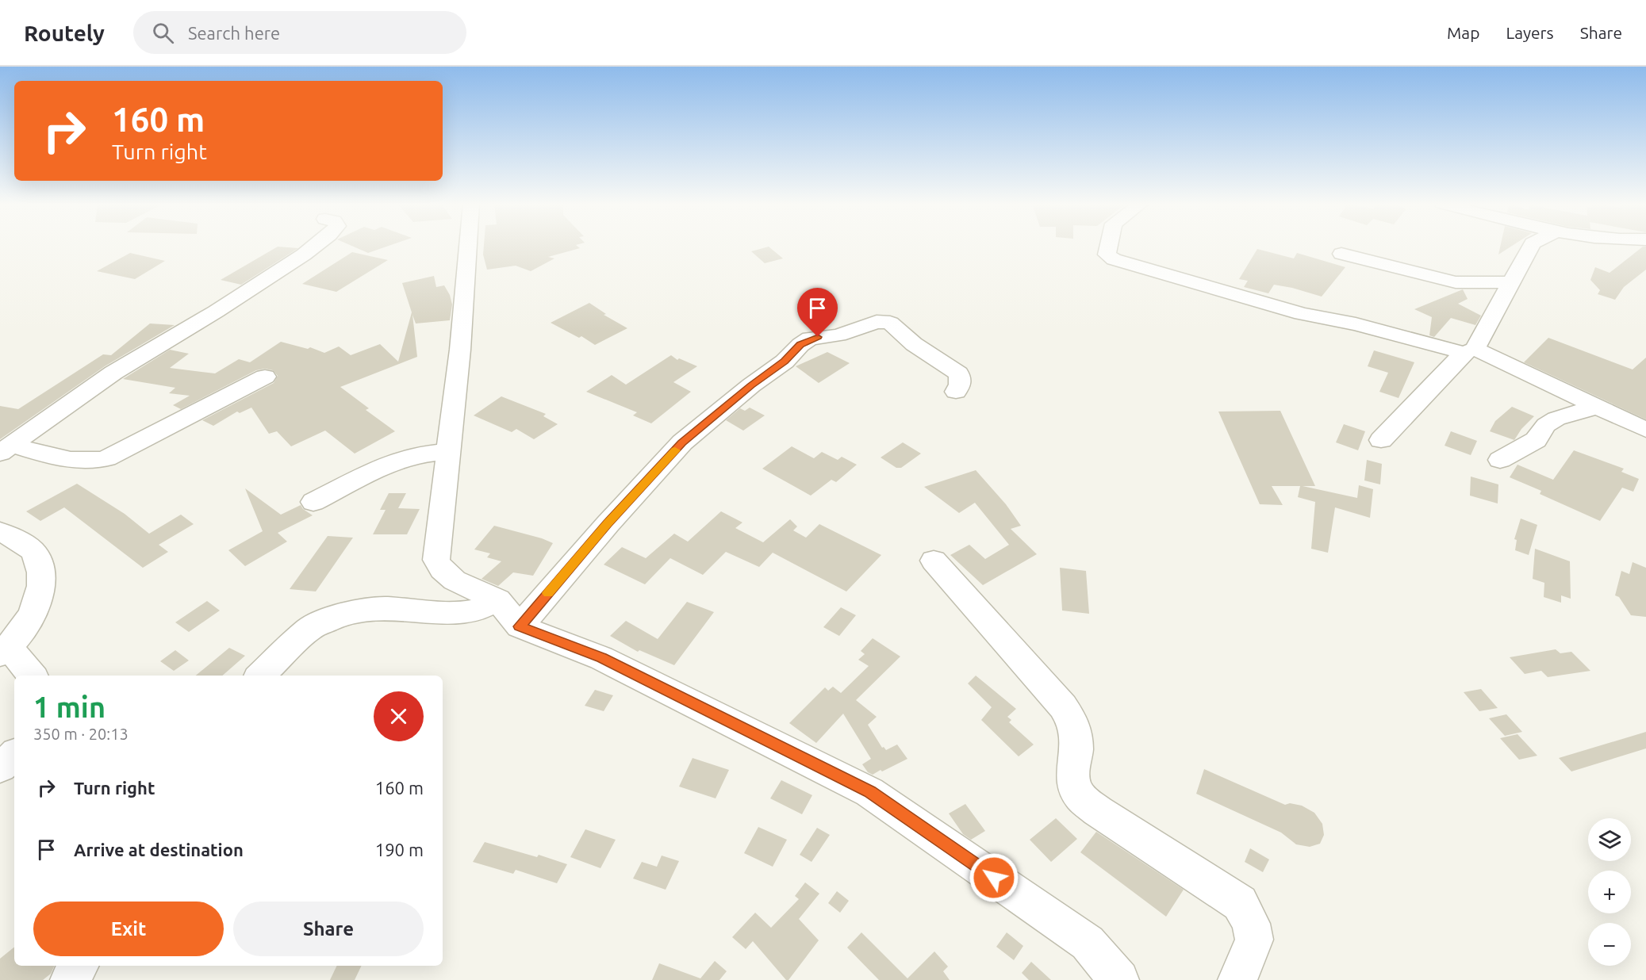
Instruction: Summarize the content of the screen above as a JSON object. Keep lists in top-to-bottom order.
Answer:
{
  "page": {
    "header": "Routely",
    "search": "Search here",
    "nav": ["Map", "Layers", "Share"],
    "turn": ["160 m", "Turn right"],
    "heading": ["1 min", "350 m · 20:13"],
    "list": [
      {
        "name": "Turn right",
        "value": "160 m"
      },
      {
        "name": "Arrive at destination",
        "value": "190 m"
      }
    ],
    "map_buttons": ["+", "−"],
    "buttons": ["Exit", "Share"]
  }
}
